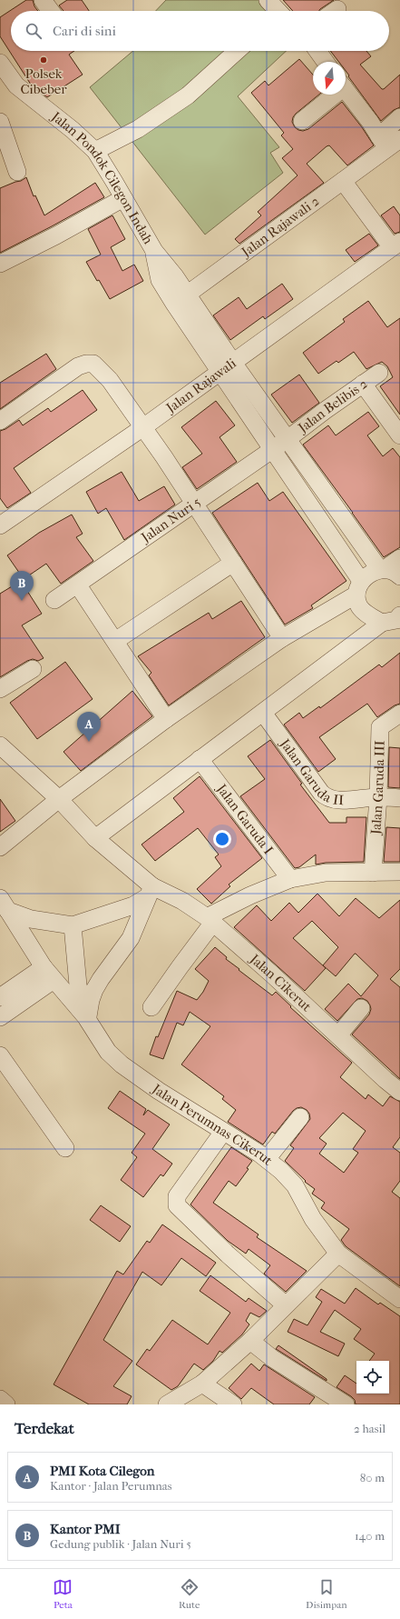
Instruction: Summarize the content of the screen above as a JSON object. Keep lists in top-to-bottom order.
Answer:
{
  "streets": {
    "street": [
      "Jalan Pondok Cilegon Indah",
      "Jalan Rajawali 2",
      "Jalan Rajawali",
      "Jalan Belibis 2",
      "Jalan Nuri 5",
      "Jalan Garuda II",
      "Jalan Garuda III",
      "Jalan Garuda I",
      "Jalan Cikerut",
      "Jalan Perumnas Cikerut"
    ]
  },
  "crossings": [
    ["Jalan Pondok Cilegon Indah", "Jalan Rajawali 2"],
    ["Jalan Pondok Cilegon Indah", "Jalan Rajawali"],
    ["Jalan Belibis 2", "Jalan Nuri 5"],
    ["Jalan Garuda II", "Jalan Garuda III"]
  ],
  "places": ["Polsek Cibeber"],
  "north": "bottom",
  "page": {
    "search": "Cari di sini",
    "pins": ["B", "A"],
    "heading": ["Terdekat", "2 hasil"],
    "list": [
      {
        "mark": "A",
        "name": "PMI Kota Cilegon",
        "note": "Kantor · Jalan Perumnas",
        "value": "80 m"
      },
      {
        "mark": "B",
        "name": "Kantor PMI",
        "note": "Gedung publik · Jalan Nuri 5",
        "value": "140 m"
      }
    ],
    "nav": ["Peta", "Rute", "Disimpan"]
  }
}
